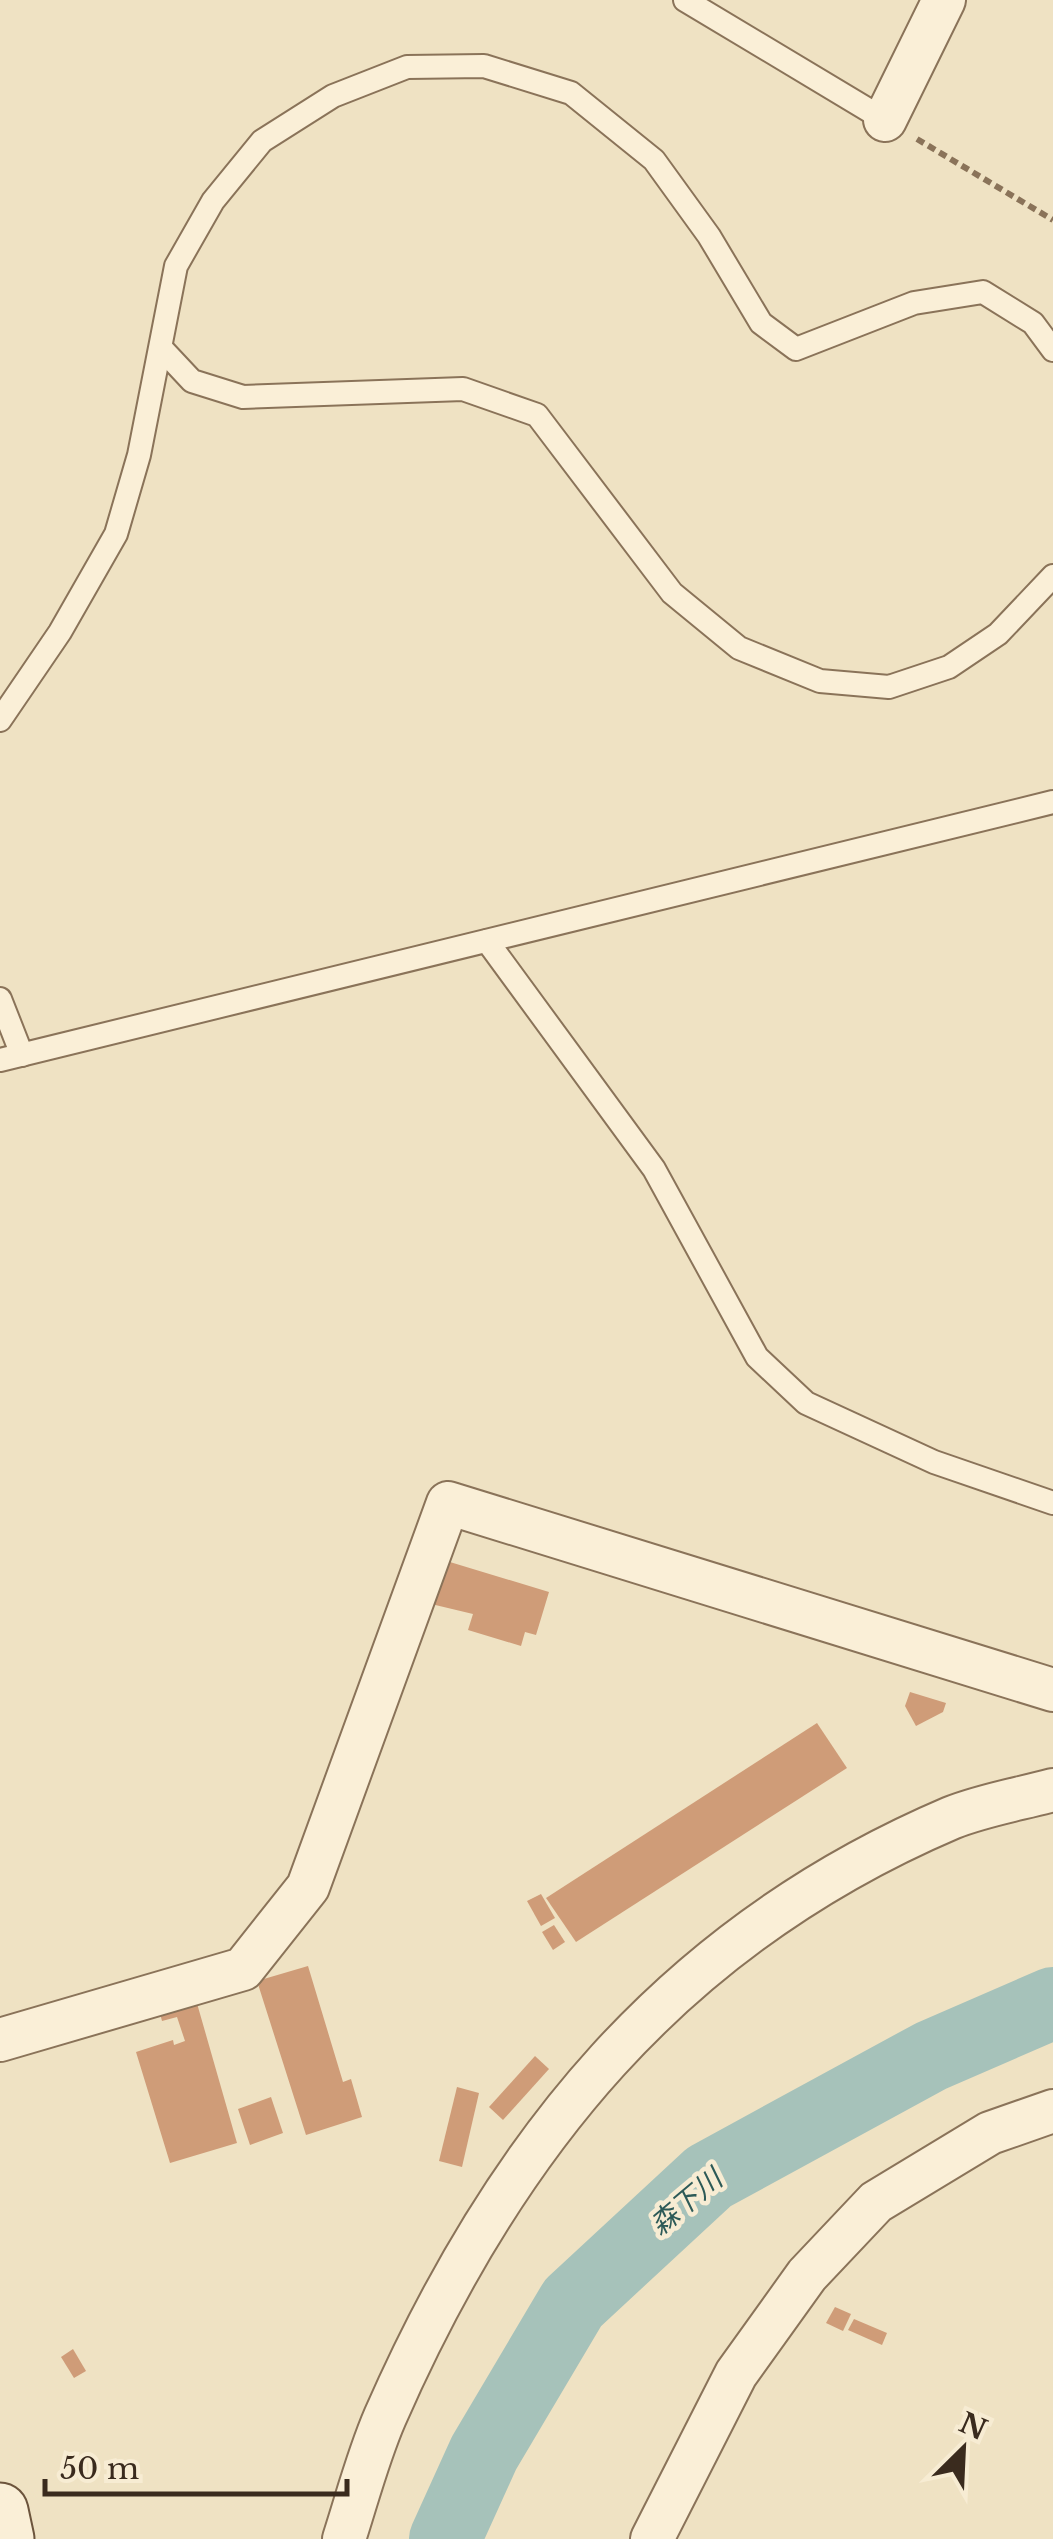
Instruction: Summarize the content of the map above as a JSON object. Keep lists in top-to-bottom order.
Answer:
{
  "water": ["森下川"],
  "scale_bar": "50 m",
  "north": "top right"
}
